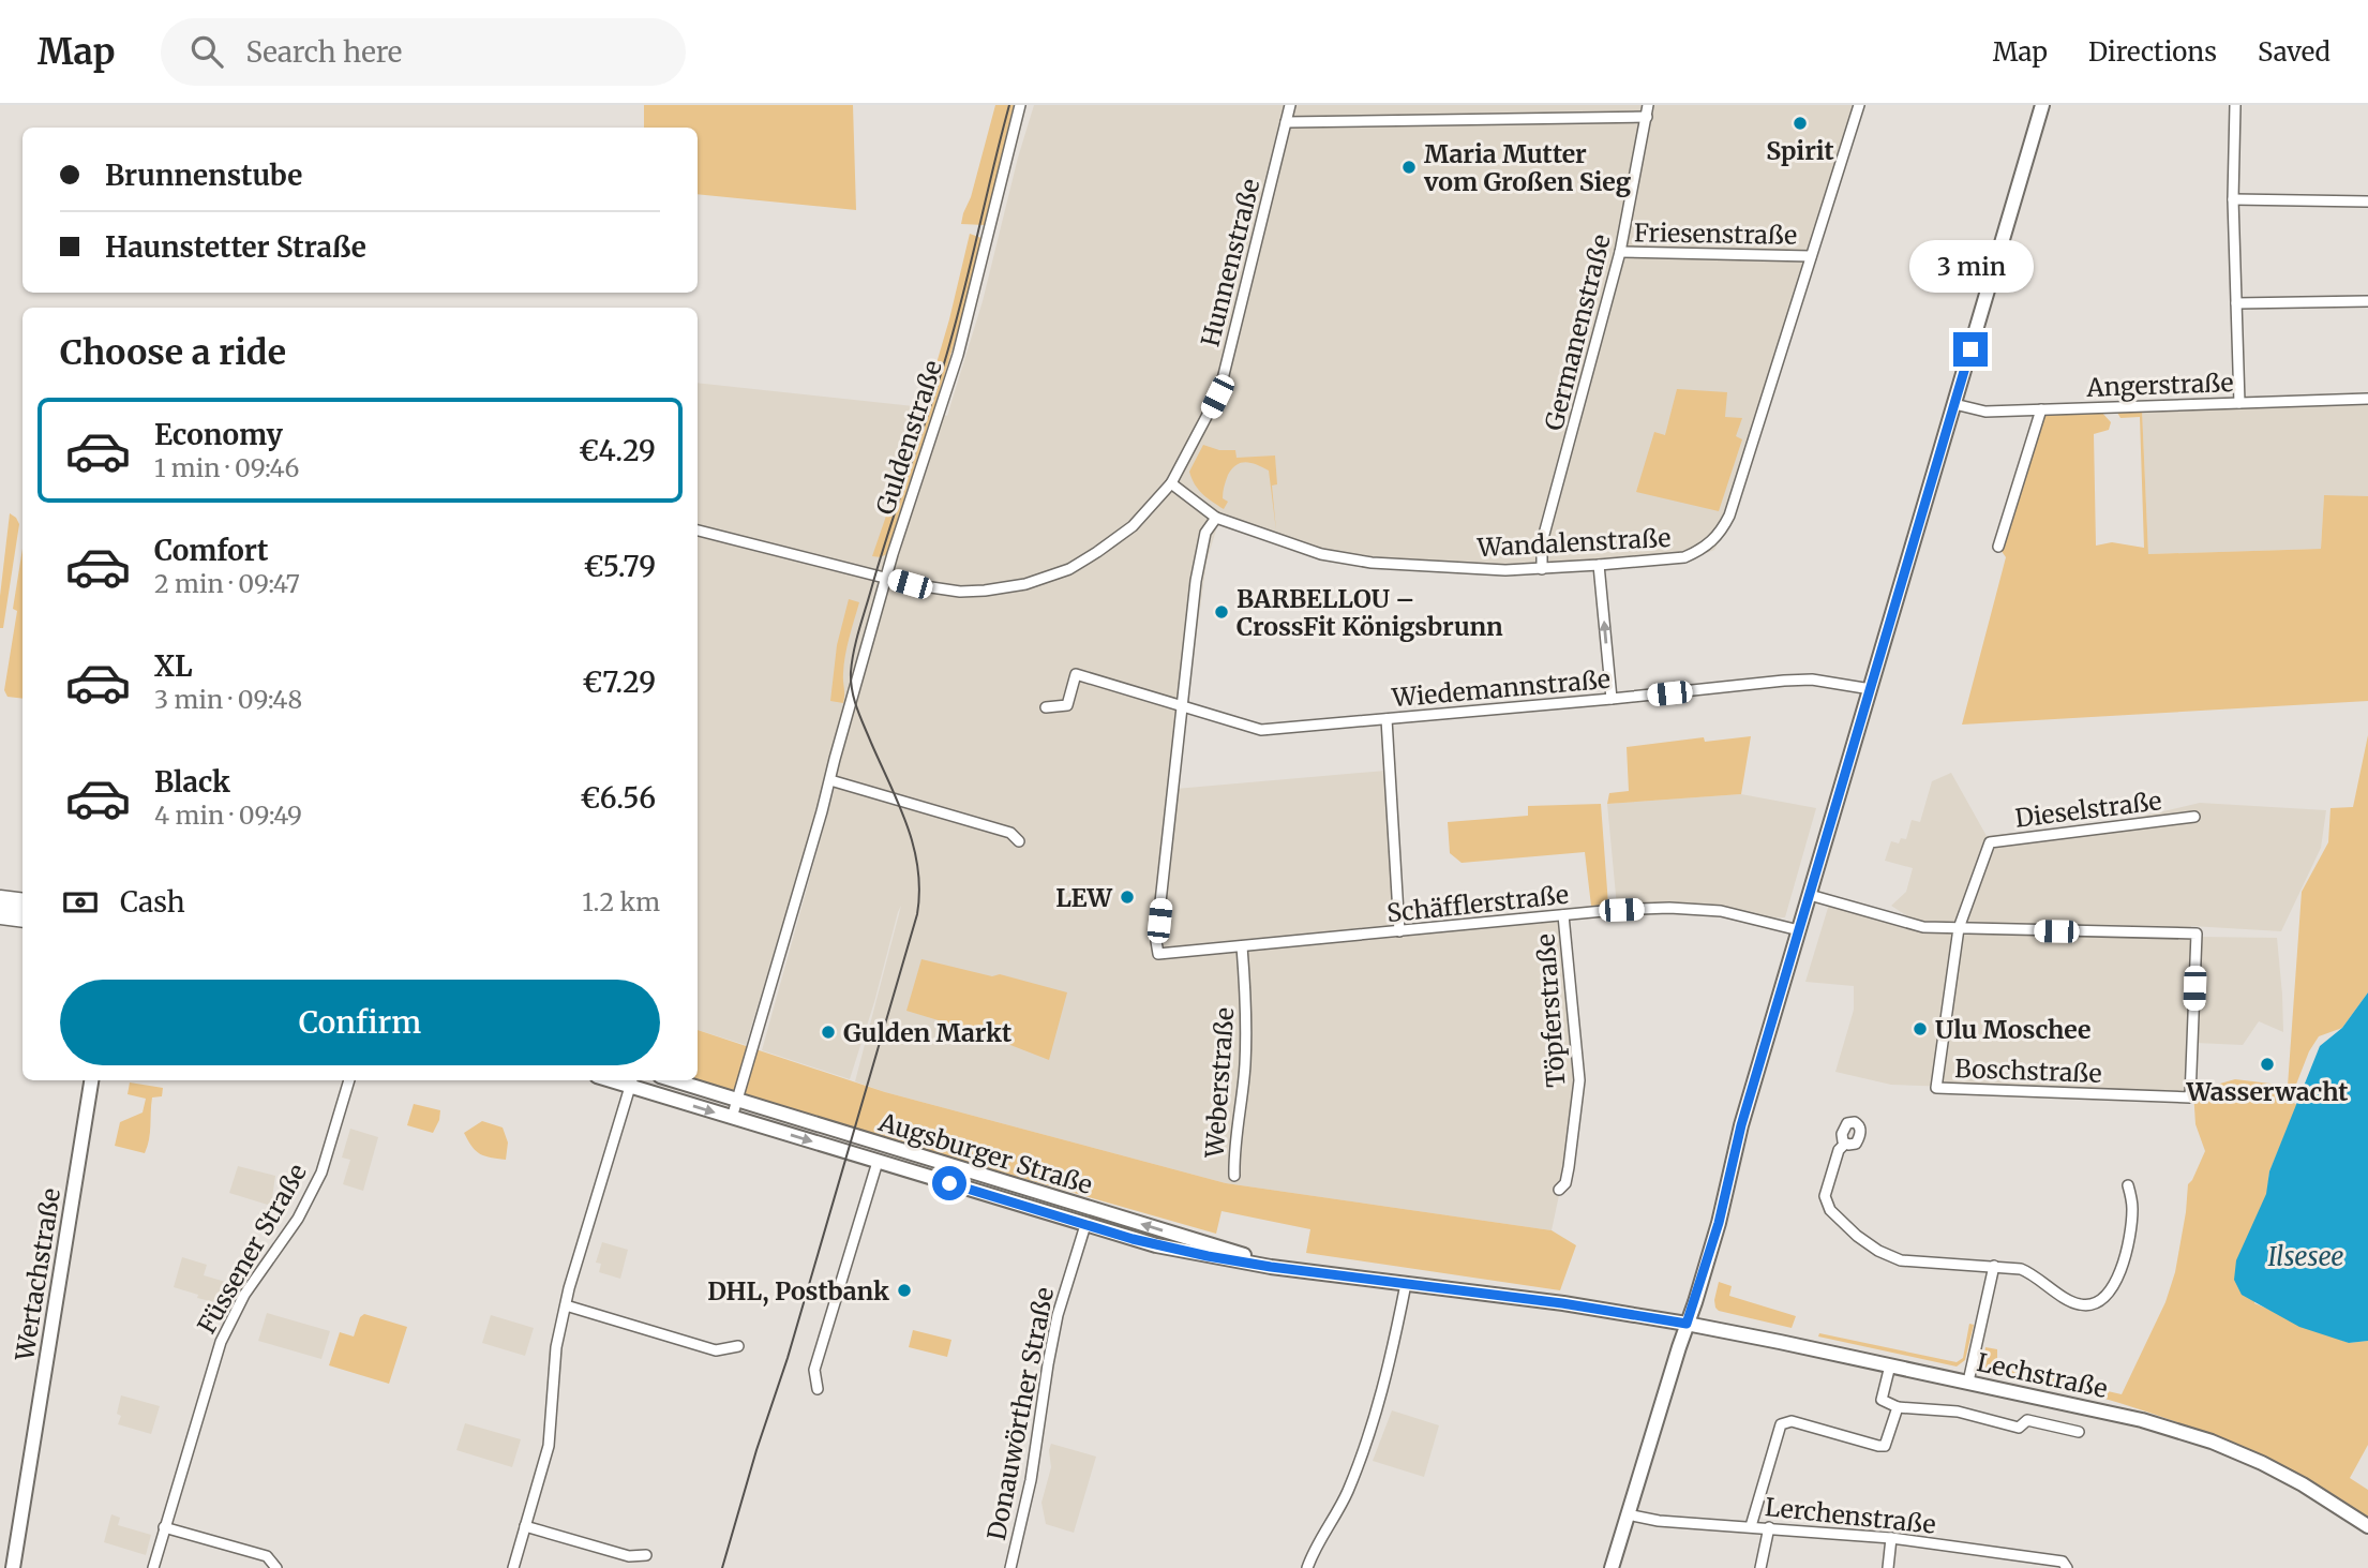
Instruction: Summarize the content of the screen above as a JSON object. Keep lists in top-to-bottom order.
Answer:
{
  "streets": {
    "street": [
      "Friesenstraße",
      "Hunnenstraße",
      "Germanenstraße",
      "Angerstraße",
      "Guldenstraße",
      "Wandalenstraße",
      "Wiedemannstraße",
      "Dieselstraße",
      "Schäfflerstraße",
      "Töpferstraße",
      "Boschstraße",
      "Weberstraße",
      "Augsburger Straße",
      "Füssener Straße",
      "Wertachstraße",
      "Lechstraße",
      "Donauwörther Straße",
      "Lerchenstraße"
    ]
  },
  "crossings": [
    ["Friesenstraße", "Germanenstraße"],
    ["Friesenstraße", "Wandalenstraße"],
    ["Hunnenstraße", "Guldenstraße"],
    ["Hunnenstraße", "Wandalenstraße"],
    ["Germanenstraße", "Wandalenstraße"],
    ["Guldenstraße", "Augsburger Straße"],
    ["Wiedemannstraße", "Schäfflerstraße"],
    ["Dieselstraße", "Boschstraße"],
    ["Schäfflerstraße", "Töpferstraße"],
    ["Schäfflerstraße", "Weberstraße"],
    ["Augsburger Straße", "Lechstraße"],
    ["Augsburger Straße", "Donauwörther Straße"]
  ],
  "water": ["Ilsesee"],
  "places": [
    "Spirit",
    "Maria Mutter vom Großen Sieg",
    "BARBELLOU – CrossFit Königsbrunn",
    "LEW",
    "Ulu Moschee",
    "Gulden Markt",
    "Wasserwacht",
    "DHL, Postbank"
  ],
  "page": {
    "header": "Map",
    "search": "Search here",
    "nav": ["Map", "Directions", "Saved"],
    "banner": ["Brunnenstube", "Haunstetter Straße"],
    "bubble": "3 min",
    "heading": "Choose a ride",
    "list": [
      {
        "name": "Economy",
        "note": "1 min · 09:46",
        "value": "€4.29"
      },
      {
        "name": "Comfort",
        "note": "2 min · 09:47",
        "value": "€5.79"
      },
      {
        "name": "XL",
        "note": "3 min · 09:48",
        "value": "€7.29"
      },
      {
        "name": "Black",
        "note": "4 min · 09:49",
        "value": "€6.56"
      }
    ],
    "pay": ["Cash", "1.2 km"],
    "buttons": "Confirm"
  }
}
